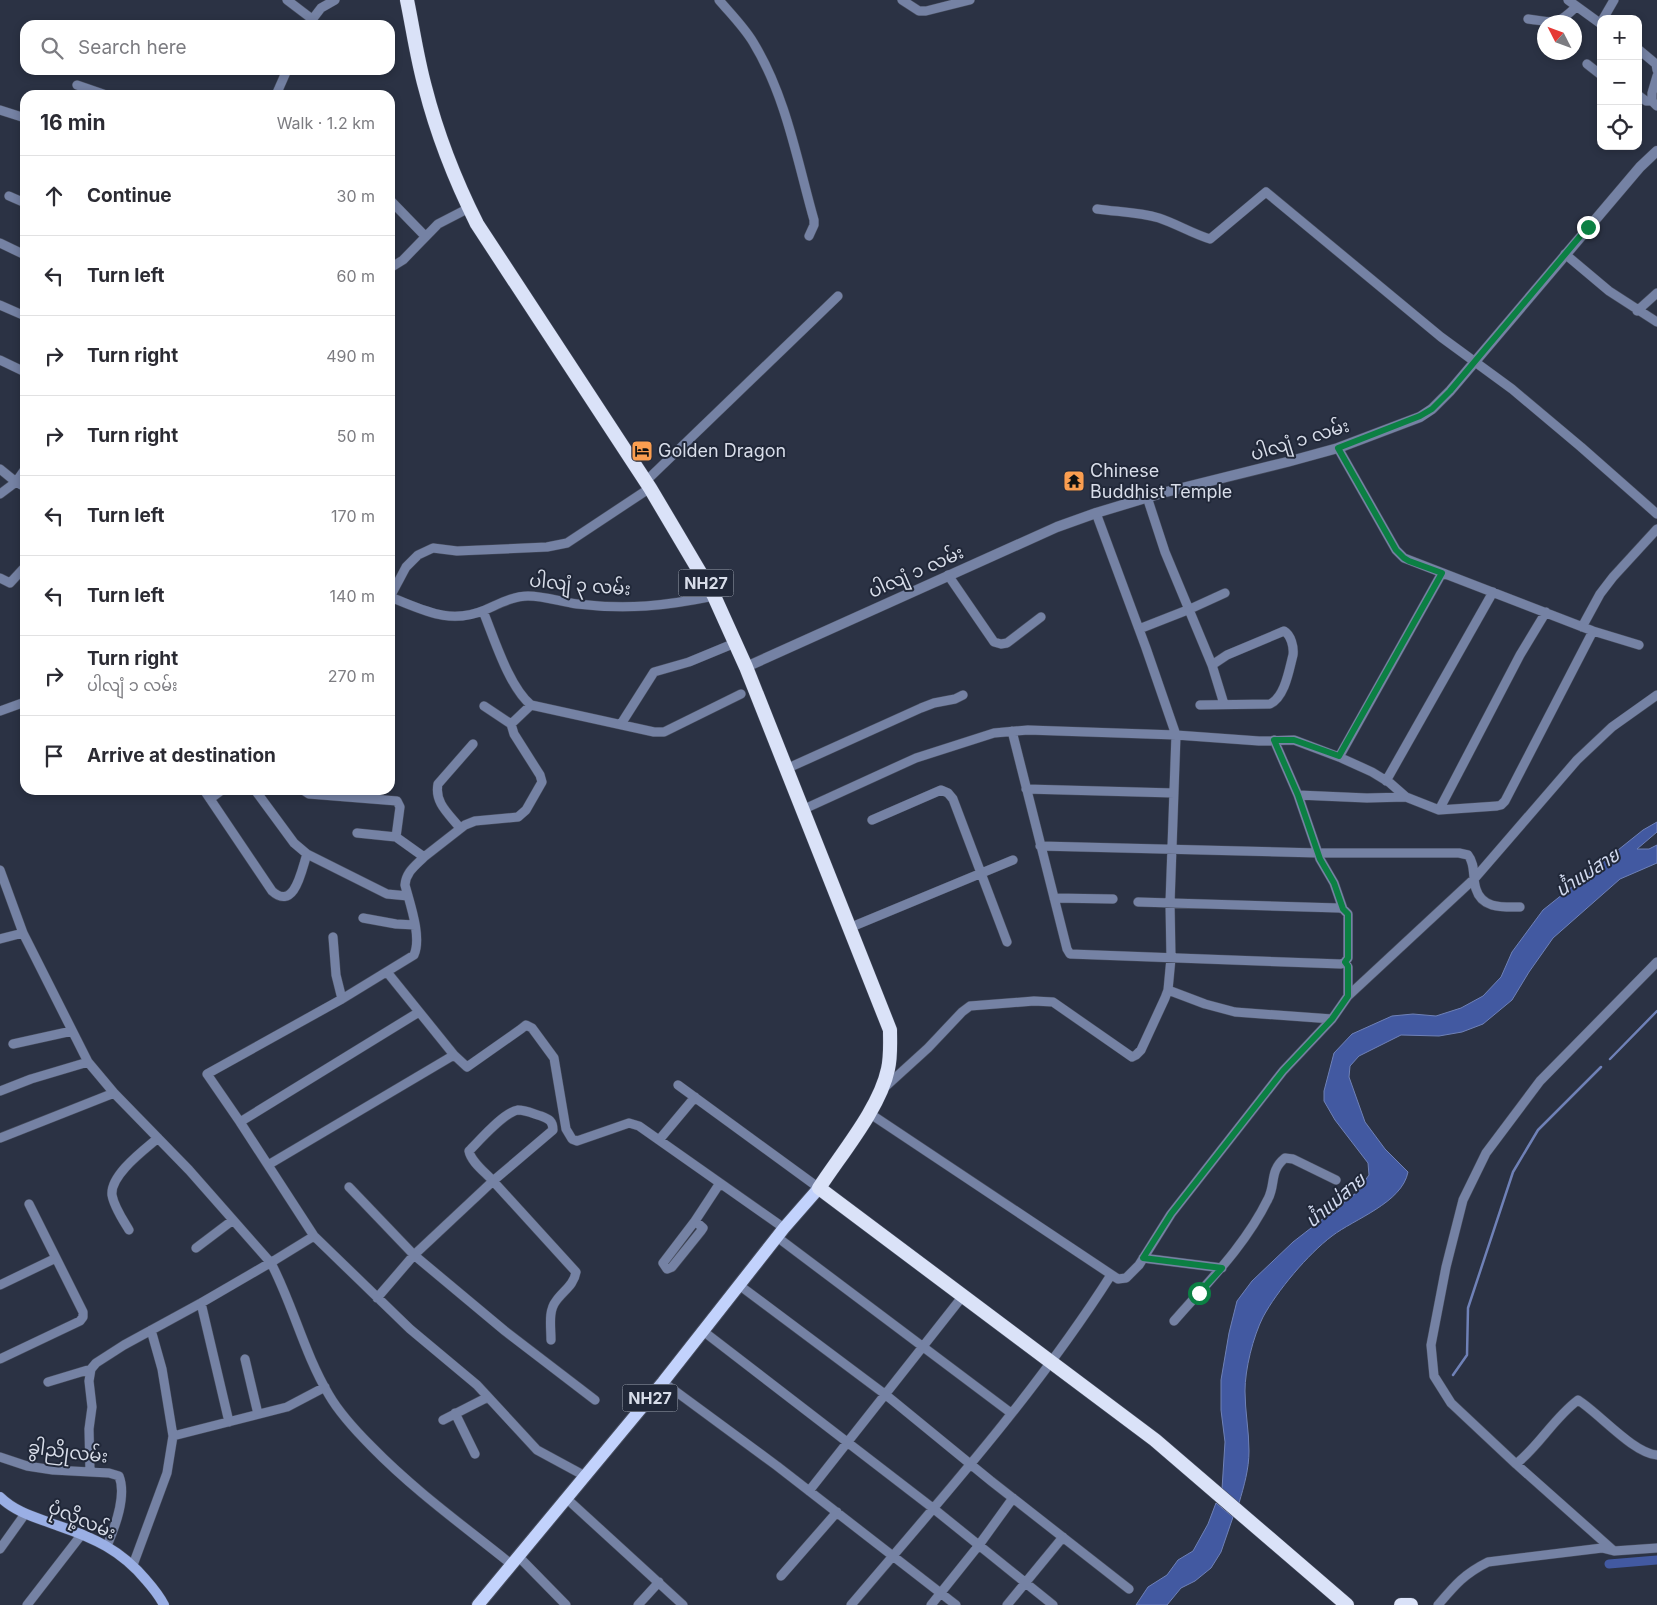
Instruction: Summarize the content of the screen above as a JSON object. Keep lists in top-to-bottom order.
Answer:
{
  "streets": {
    "highway": ["NH27"],
    "main road": ["ပုံလို့လမ်း"],
    "street": ["ပါလျံ ၁ လမ်း", "ပါလျံ ၃ လမ်း", "ခွါညိုလမ်း"]
  },
  "crossings": [
    ["ပါလျံ ၁ လမ်း", "NH27"],
    ["NH27", "ပါလျံ ၃ လမ်း"],
    ["ခွါညိုလမ်း", "ပုံလို့လမ်း"]
  ],
  "water": ["น้ำแม่สาย"],
  "places": {
    "hotel": ["Golden Dragon"],
    "temple": ["Chinese Buddhist Temple"]
  },
  "north": "top left",
  "page": {
    "map_buttons": ["+", "−"],
    "search": "Search here",
    "heading": ["16 min", "Walk · 1.2 km"],
    "list": [
      ["Continue", "30 m"],
      ["Turn left", "60 m"],
      ["Turn right", "490 m"],
      ["Turn right", "50 m"],
      ["Turn left", "170 m"],
      ["Turn left", "140 m"],
      ["Turn right", "ပါလျံ ၁ လမ်း", "270 m"],
      "Arrive at destination"
    ]
  }
}
